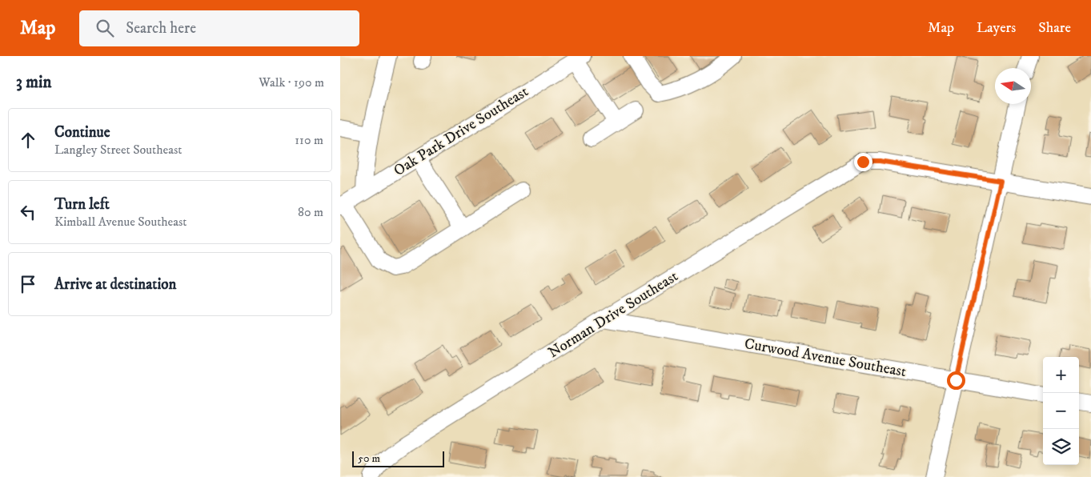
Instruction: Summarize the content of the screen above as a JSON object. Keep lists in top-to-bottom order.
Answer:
{
  "streets": {
    "street": ["Oak Park Drive Southeast", "Norman Drive Southeast", "Curwood Avenue Southeast"]
  },
  "crossings": [
    ["Norman Drive Southeast", "Curwood Avenue Southeast"]
  ],
  "scale_bar": "50 m",
  "north": "left",
  "page": {
    "header": "Map",
    "search": "Search here",
    "nav": ["Map", "Layers", "Share"],
    "heading": ["3 min", "Walk · 190 m"],
    "list": [
      ["Continue", "Langley Street Southeast", "110 m"],
      ["Turn left", "Kimball Avenue Southeast", "80 m"],
      "Arrive at destination"
    ],
    "map_buttons": ["+", "−"],
    "scale": "50 m"
  }
}
